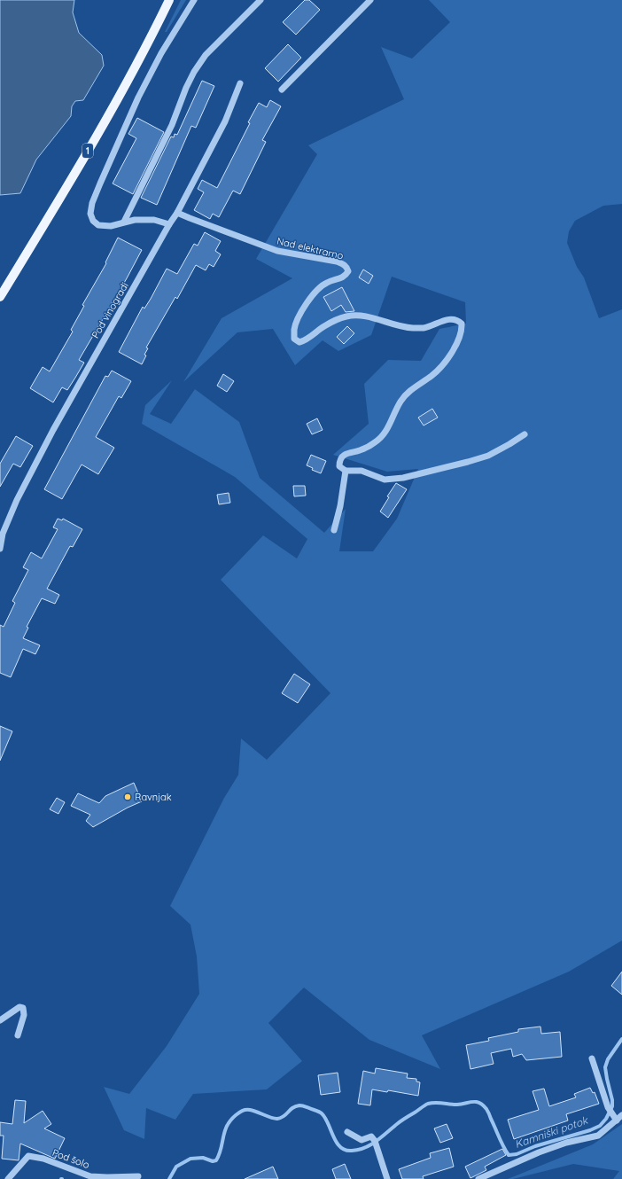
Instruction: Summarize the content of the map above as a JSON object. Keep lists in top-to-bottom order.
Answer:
{
  "streets": {
    "main road": ["1"],
    "street": ["Nad elektrarno", "Pod vinogradi", "Pod šolo"]
  },
  "crossings": [
    ["Nad elektrarno", "Pod vinogradi"]
  ],
  "water": ["Kamniški potok"],
  "places": ["Ravnjak"]
}
